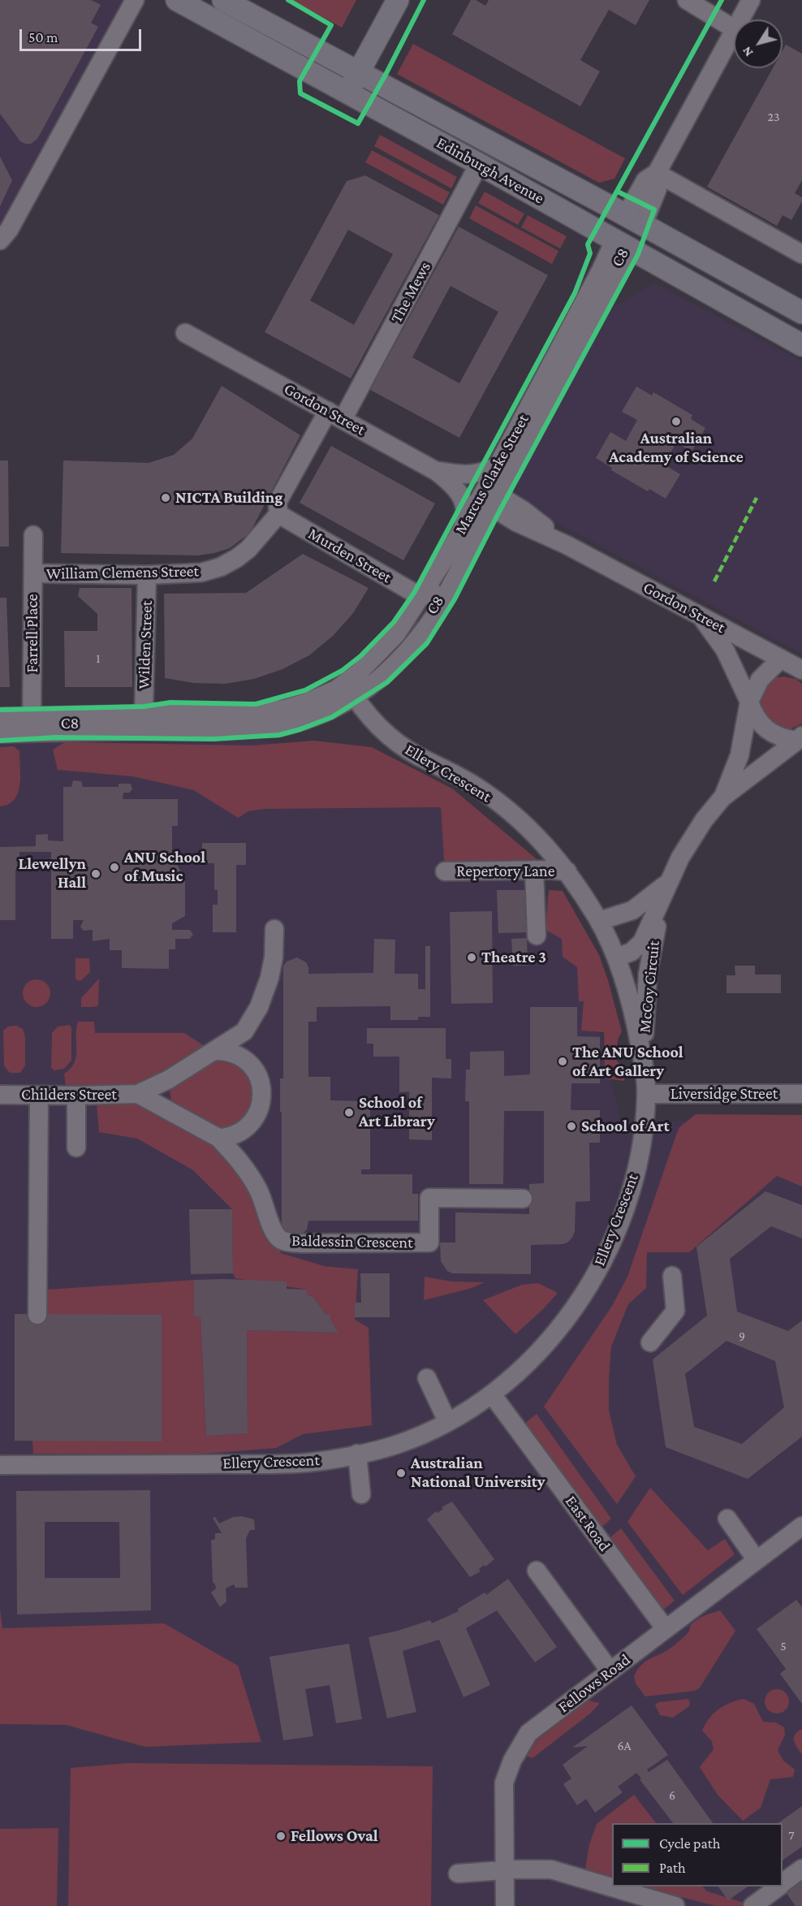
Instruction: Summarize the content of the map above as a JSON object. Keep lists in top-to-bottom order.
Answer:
{
  "streets": {
    "main road": ["Edinburgh Avenue", "Marcus Clarke Street"],
    "street": [
      "The Mews",
      "Gordon Street",
      "Murden Street",
      "William Clemens Street",
      "Farrell Place",
      "Wilden Street",
      "Ellery Crescent",
      "Repertory Lane",
      "McCoy Circuit",
      "Liversidge Street",
      "Childers Street",
      "Baldessin Crescent",
      "East Road",
      "Fellows Road"
    ],
    "cycle path": ["C8"]
  },
  "crossings": [
    ["Edinburgh Avenue", "The Mews"],
    ["Edinburgh Avenue", "Marcus Clarke Street"],
    ["The Mews", "Gordon Street"],
    ["The Mews", "William Clemens Street"],
    ["Gordon Street", "Marcus Clarke Street"],
    ["Gordon Street", "William Clemens Street"],
    ["Gordon Street", "McCoy Circuit"],
    ["Marcus Clarke Street", "Murden Street"],
    ["Marcus Clarke Street", "Farrell Place"],
    ["Marcus Clarke Street", "Wilden Street"],
    ["Marcus Clarke Street", "Ellery Crescent"],
    ["Murden Street", "William Clemens Street"],
    ["William Clemens Street", "Farrell Place"],
    ["William Clemens Street", "Wilden Street"],
    ["Ellery Crescent", "Repertory Lane"],
    ["Ellery Crescent", "McCoy Circuit"],
    ["Ellery Crescent", "Liversidge Street"],
    ["Ellery Crescent", "East Road"],
    ["East Road", "Fellows Road"]
  ],
  "places": [
    "Australian Academy of Science",
    "NICTA Building",
    "ANU School of Music",
    "Llewellyn Hall",
    "Theatre 3",
    "The ANU School of Art Gallery",
    "School of Art Library",
    "School of Art",
    "Australian National University",
    "Fellows Oval"
  ],
  "house_numbers": [
    "23",
    "1",
    "9",
    "5",
    "6A",
    "6",
    "7"
  ],
  "legend": ["Cycle path", "Path"],
  "scale_bar": "50 m",
  "north": "bottom left"
}
